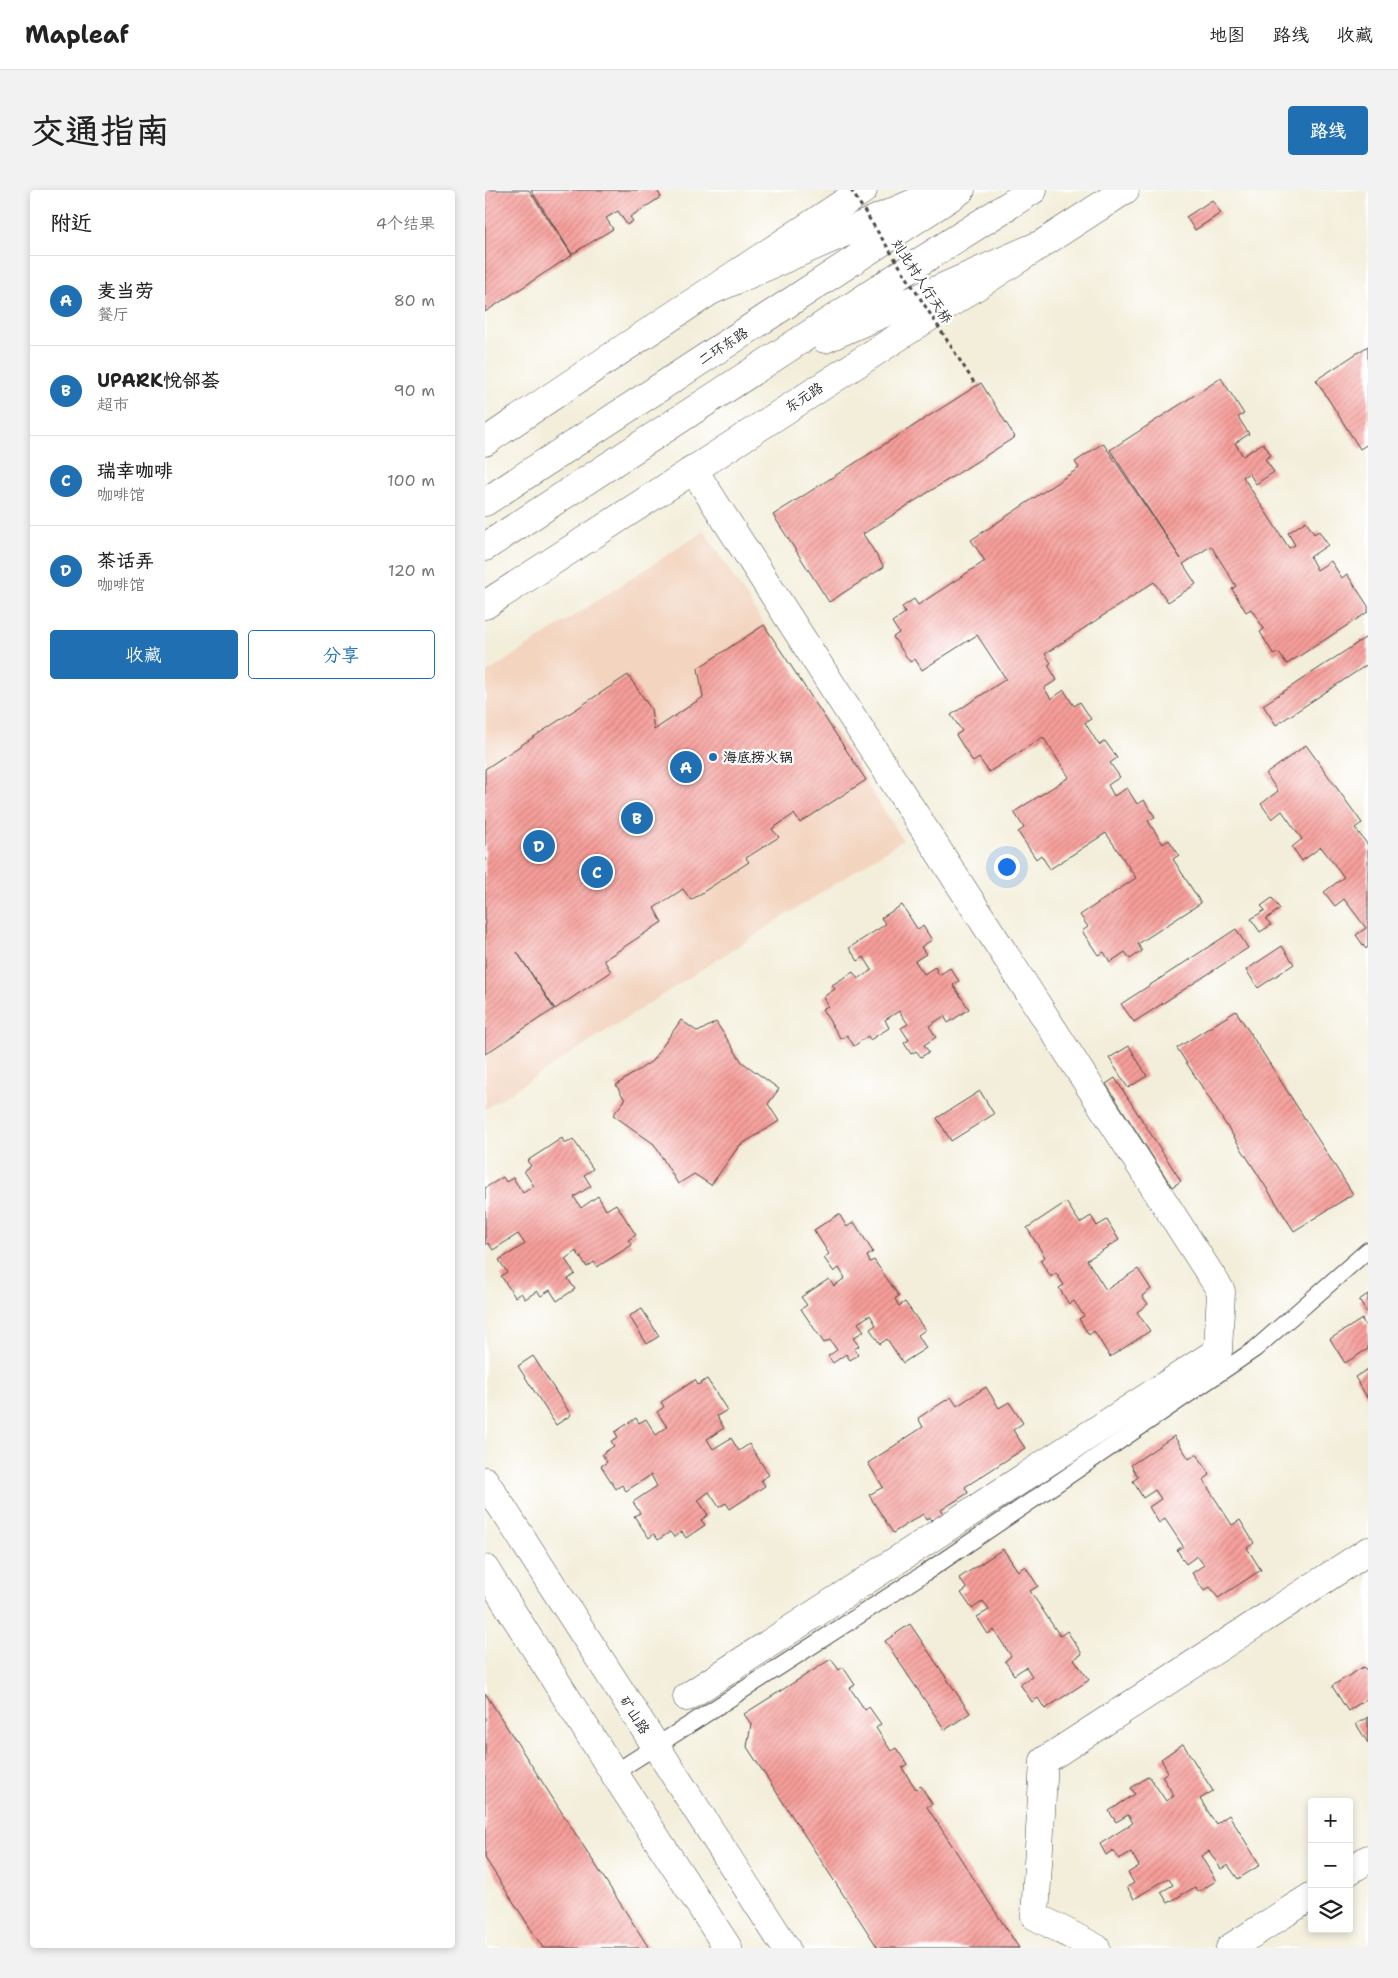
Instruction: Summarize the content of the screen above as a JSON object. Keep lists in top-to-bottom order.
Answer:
{
  "streets": {
    "main road": ["二环东路", "东元路", "矿山路"],
    "path": ["刘北村人行天桥"]
  },
  "places": ["海底捞火锅"],
  "page": {
    "header": "Mapleaf",
    "nav": ["地图", "路线", "收藏"],
    "buttons": [
      "路线",
      ["收藏", "分享"]
    ],
    "title": "交通指南",
    "heading": ["附近", "4个结果"],
    "list": [
      {
        "mark": "A",
        "name": "麦当劳",
        "note": "餐厅",
        "value": "80 m"
      },
      {
        "mark": "B",
        "name": "UPARK悦邻荟",
        "note": "超市",
        "value": "90 m"
      },
      {
        "mark": "C",
        "name": "瑞幸咖啡",
        "note": "咖啡馆",
        "value": "100 m"
      },
      {
        "mark": "D",
        "name": "茶话弄",
        "note": "咖啡馆",
        "value": "120 m"
      }
    ],
    "pins": [
      "A",
      "B",
      "D",
      "C"
    ],
    "map_buttons": ["+", "−"]
  }
}
